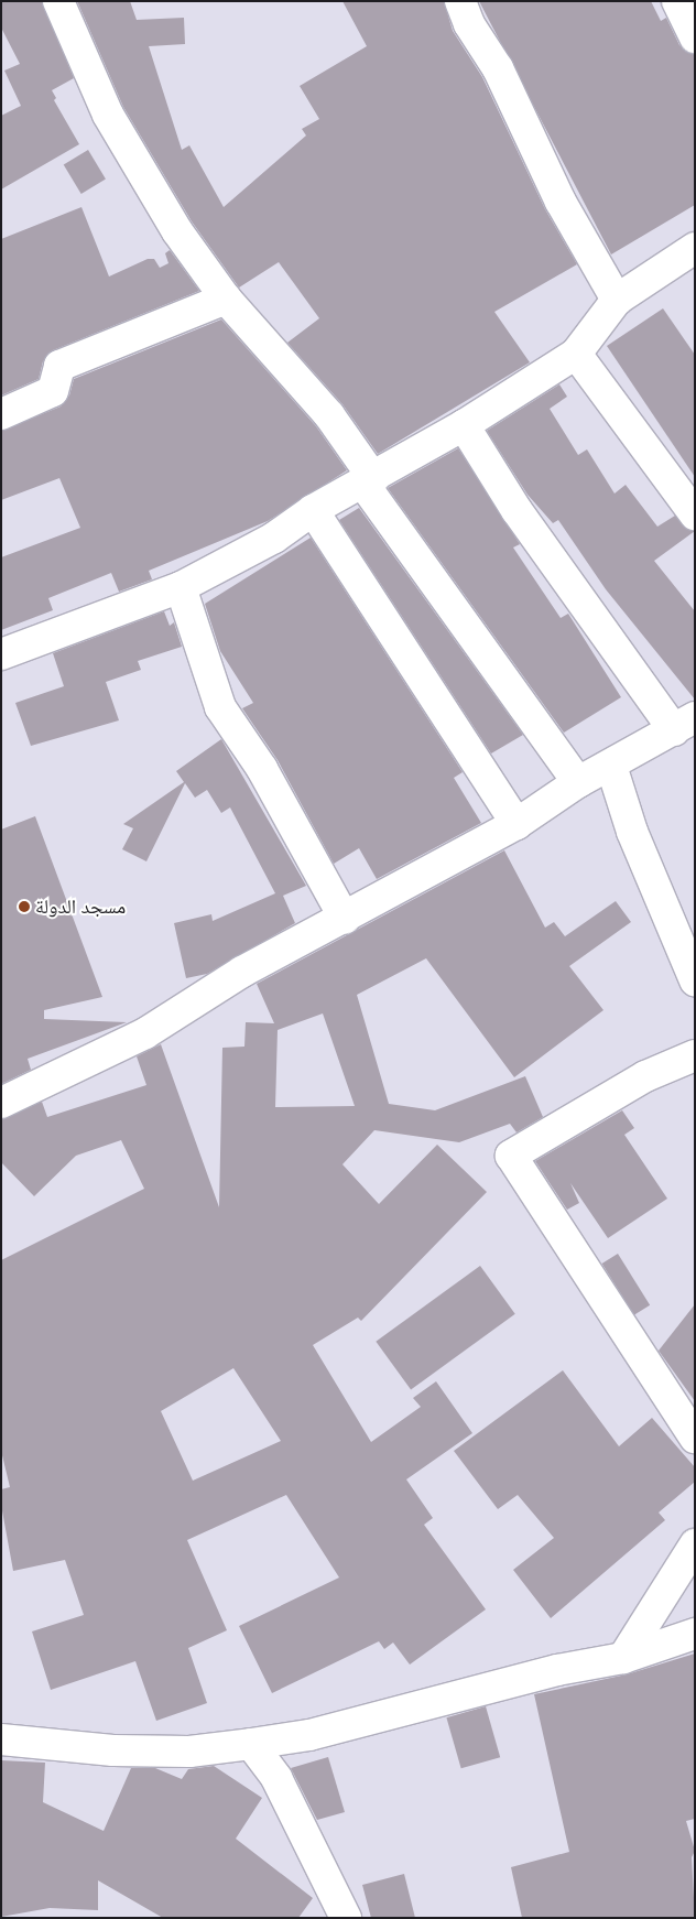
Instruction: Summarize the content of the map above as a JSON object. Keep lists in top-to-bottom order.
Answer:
{
  "places": ["مسجد الدولة"]
}
